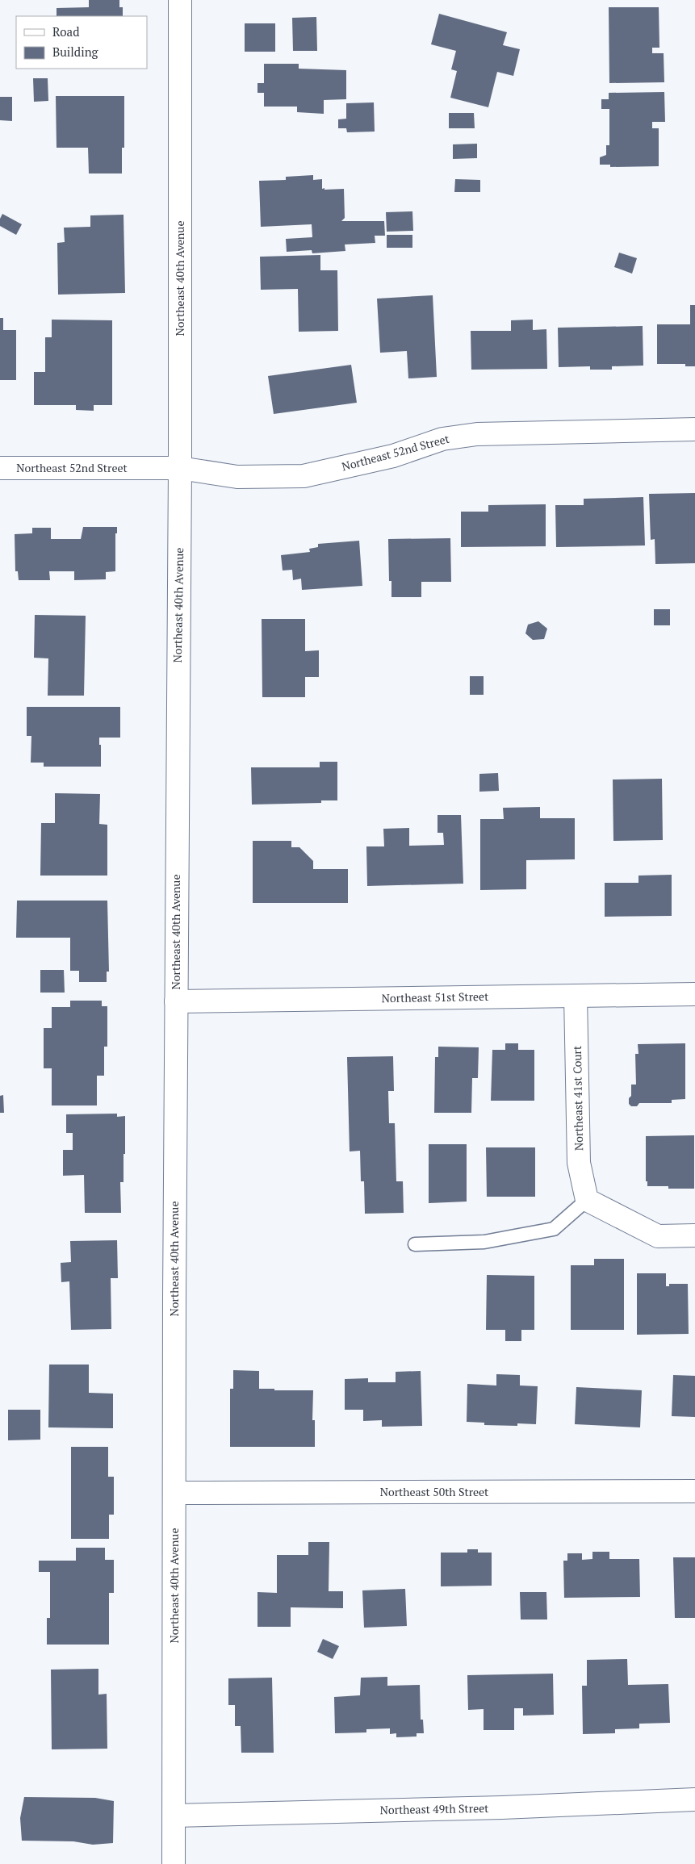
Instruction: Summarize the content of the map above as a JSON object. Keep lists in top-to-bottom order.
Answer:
{
  "streets": {
    "street": [
      "Northeast 40th Avenue",
      "Northeast 52nd Street",
      "Northeast 51st Street",
      "Northeast 41st Court",
      "Northeast 50th Street",
      "Northeast 49th Street"
    ]
  },
  "crossings": [
    ["Northeast 40th Avenue", "Northeast 52nd Street"],
    ["Northeast 40th Avenue", "Northeast 51st Street"],
    ["Northeast 40th Avenue", "Northeast 50th Street"],
    ["Northeast 40th Avenue", "Northeast 49th Street"],
    ["Northeast 51st Street", "Northeast 41st Court"]
  ],
  "legend": ["Road", "Building"]
}
